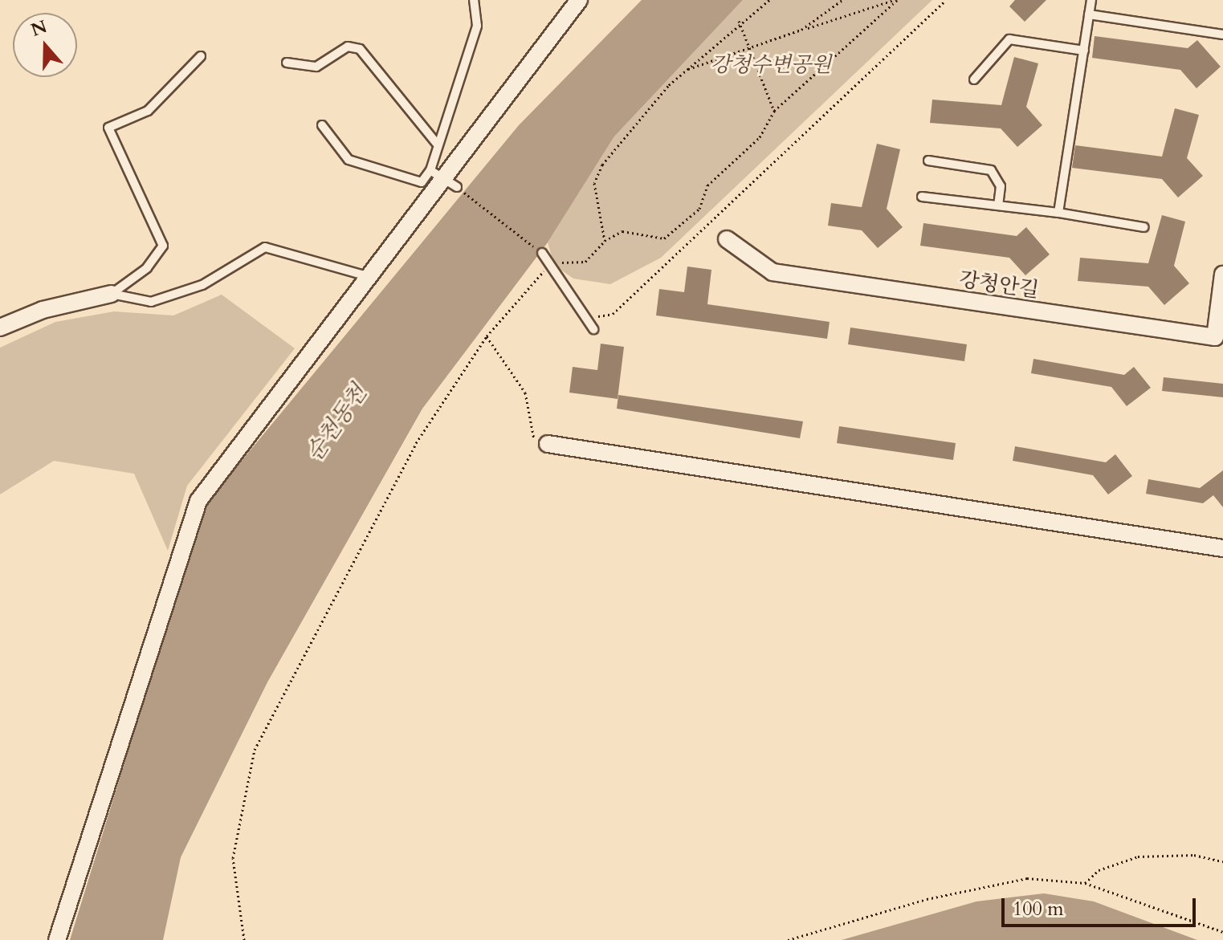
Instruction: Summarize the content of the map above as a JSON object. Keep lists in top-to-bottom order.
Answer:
{
  "streets": {
    "street": ["강청안길"]
  },
  "water": ["순천동천"],
  "parks": ["강청수변공원"],
  "scale_bar": "100 m",
  "north": "top"
}
